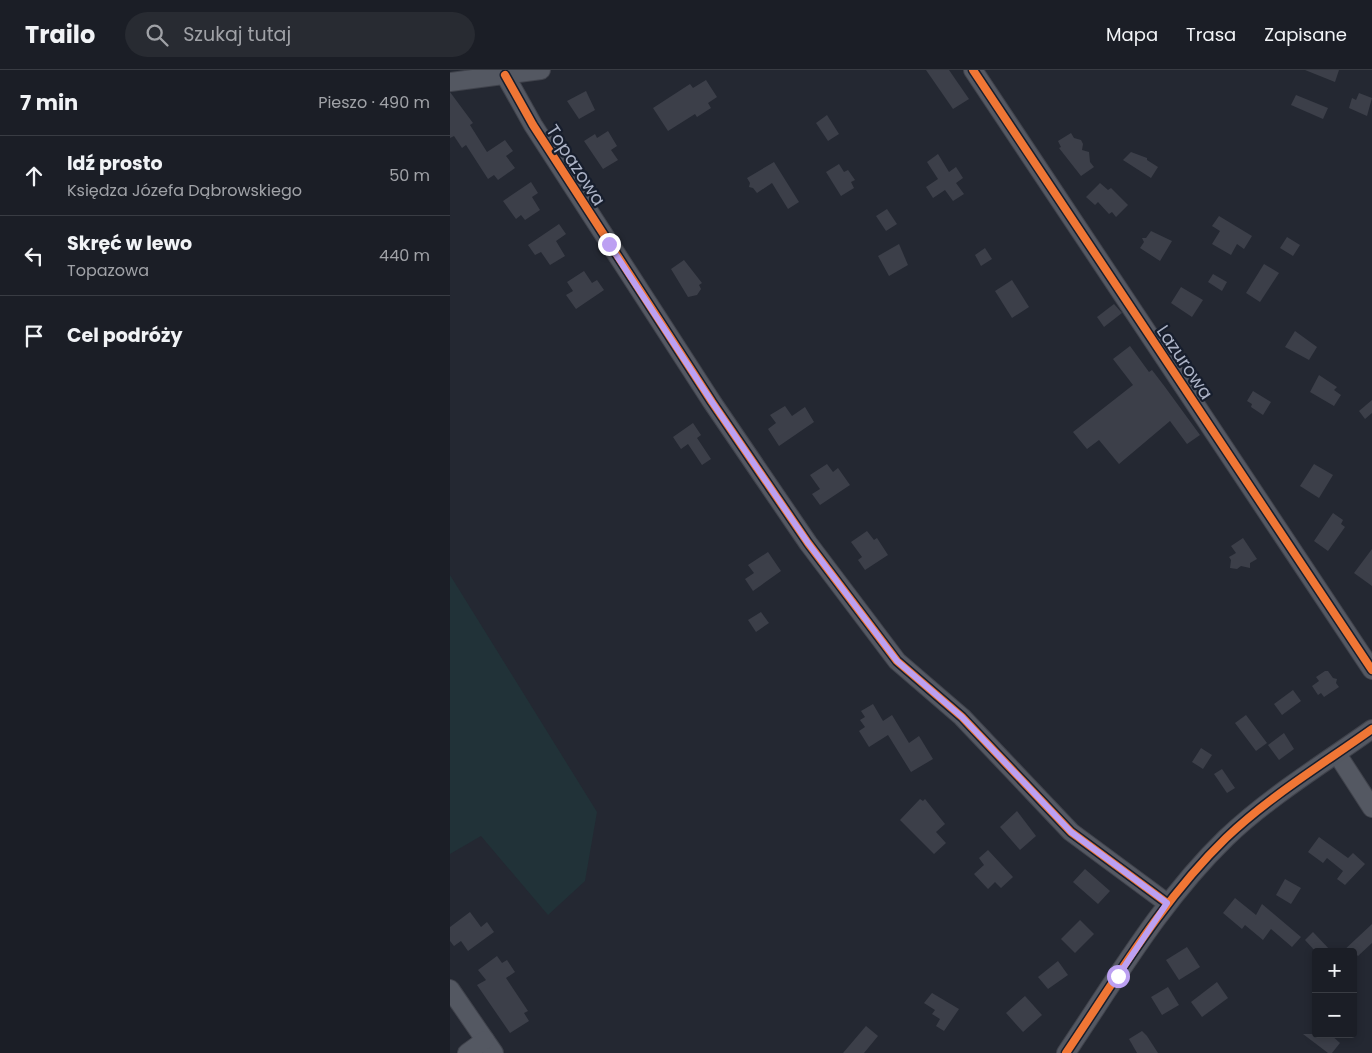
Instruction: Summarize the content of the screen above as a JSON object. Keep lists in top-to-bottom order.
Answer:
{
  "streets": {
    "street": ["Topazowa", "Lazurowa"]
  },
  "page": {
    "header": "Trailo",
    "search": "Szukaj tutaj",
    "nav": ["Mapa", "Trasa", "Zapisane"],
    "heading": ["7 min", "Pieszo · 490 m"],
    "list": [
      ["Idź prosto", "Księdza Józefa Dąbrowskiego", "50 m"],
      ["Skręć w lewo", "Topazowa", "440 m"],
      "Cel podróży"
    ],
    "map_buttons": ["+", "−"]
  }
}
